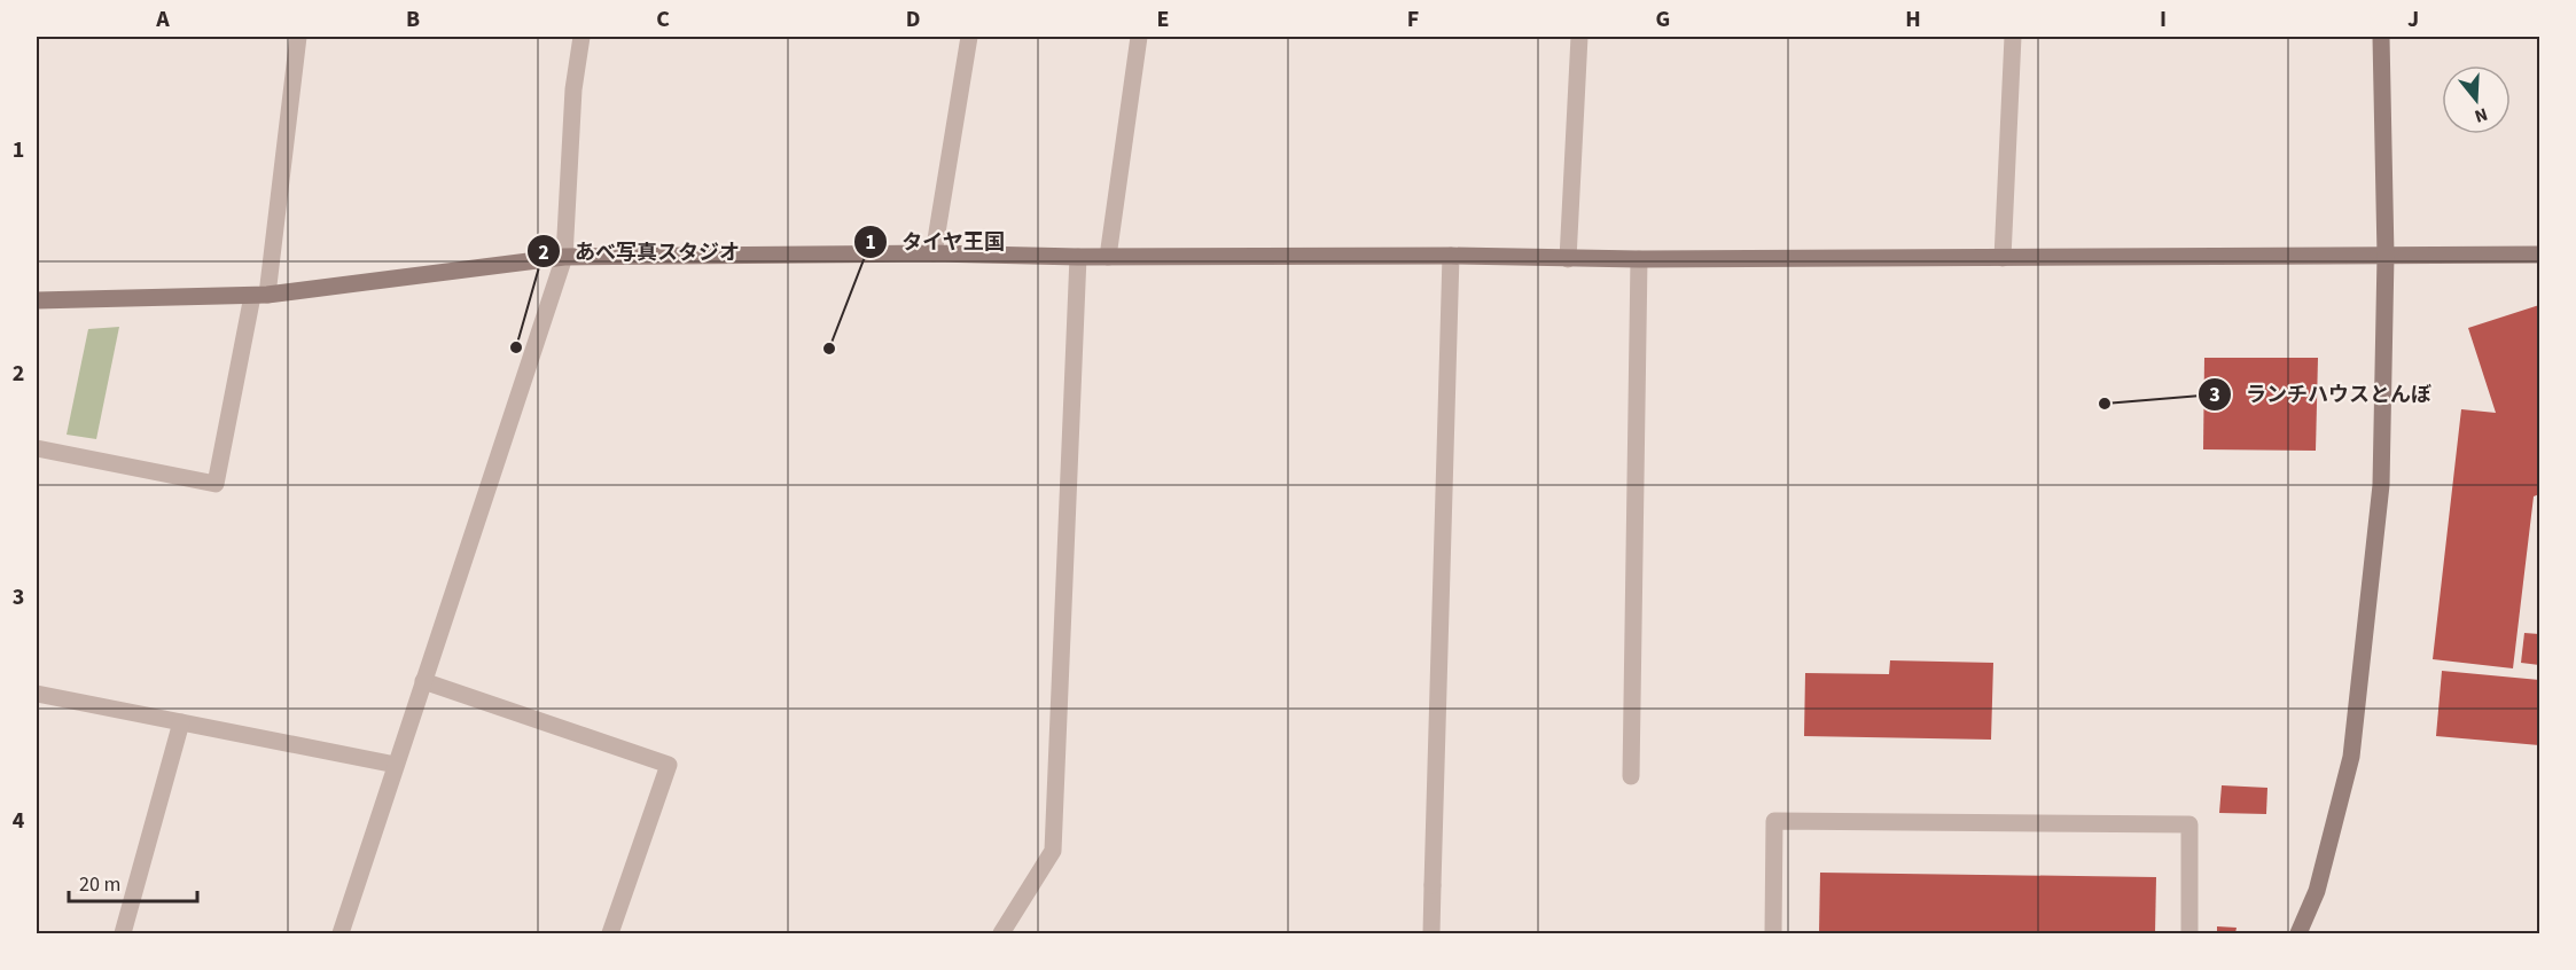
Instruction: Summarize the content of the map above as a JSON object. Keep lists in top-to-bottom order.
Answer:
{
  "places": ["あべ写真スタジオ", "タイヤ王国", "ランチハウスとんぼ"],
  "scale_bar": "20 m",
  "north": "bottom",
  "grid": {
    "columns": [
      "A",
      "B",
      "C",
      "D",
      "E",
      "F",
      "G",
      "H",
      "I",
      "J"
    ],
    "rows": [
      "1",
      "2",
      "3",
      "4"
    ]
  }
}
